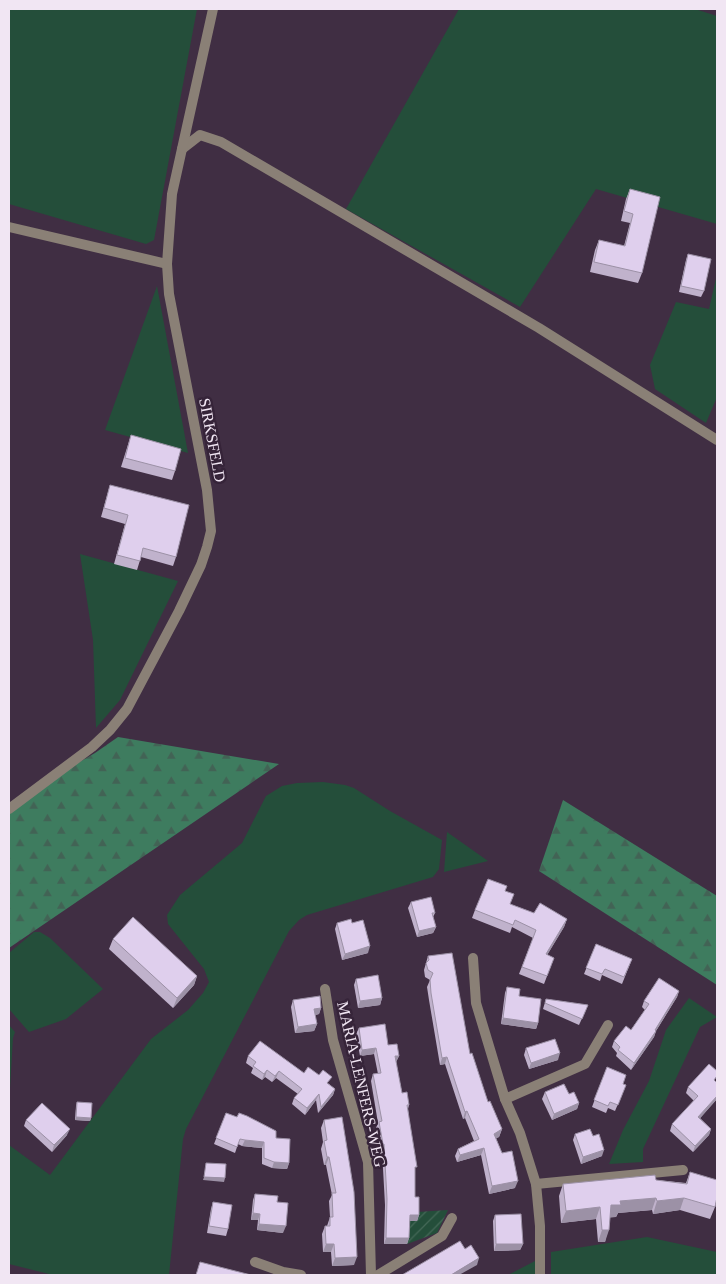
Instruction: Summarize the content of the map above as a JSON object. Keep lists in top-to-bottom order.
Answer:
{
  "streets": {
    "street": ["SIRKSFELD", "MARIA-LENFERS-WEG"]
  }
}
